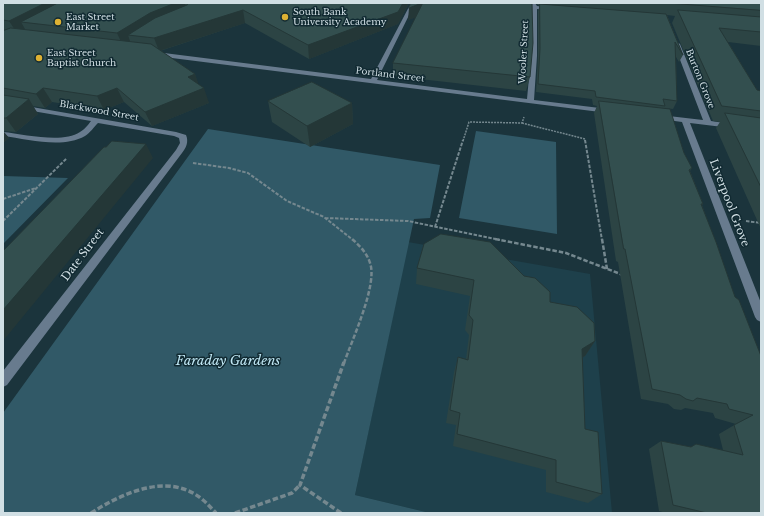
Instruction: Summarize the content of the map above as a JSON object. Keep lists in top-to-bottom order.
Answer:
{
  "streets": {
    "street": [
      "Wooler Street",
      "Portland Street",
      "Burton Grove",
      "Blackwood Street",
      "Liverpool Grove",
      "Date Street"
    ]
  },
  "crossings": [
    ["Wooler Street", "Portland Street"],
    ["Blackwood Street", "Date Street"]
  ],
  "parks": ["Faraday Gardens"],
  "places": ["South Bank University Academy", "East Street Market", "East Street Baptist Church"]
}
